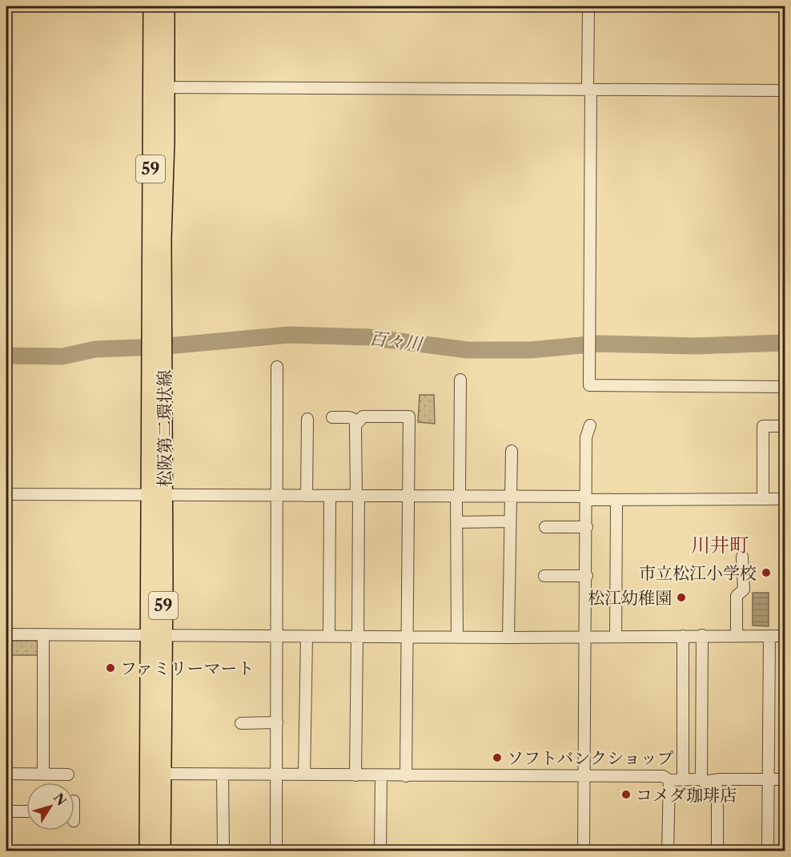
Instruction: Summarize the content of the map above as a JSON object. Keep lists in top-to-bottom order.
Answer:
{
  "streets": {
    "main road": ["59", "松阪第二環状線"]
  },
  "districts": ["川井町"],
  "water": ["百々川"],
  "places": [
    "市立松江小学校",
    "松江幼稚園",
    "ファミリーマート",
    "ソフトバンクショップ",
    "コメダ珈琲店"
  ],
  "north": "top right"
}
